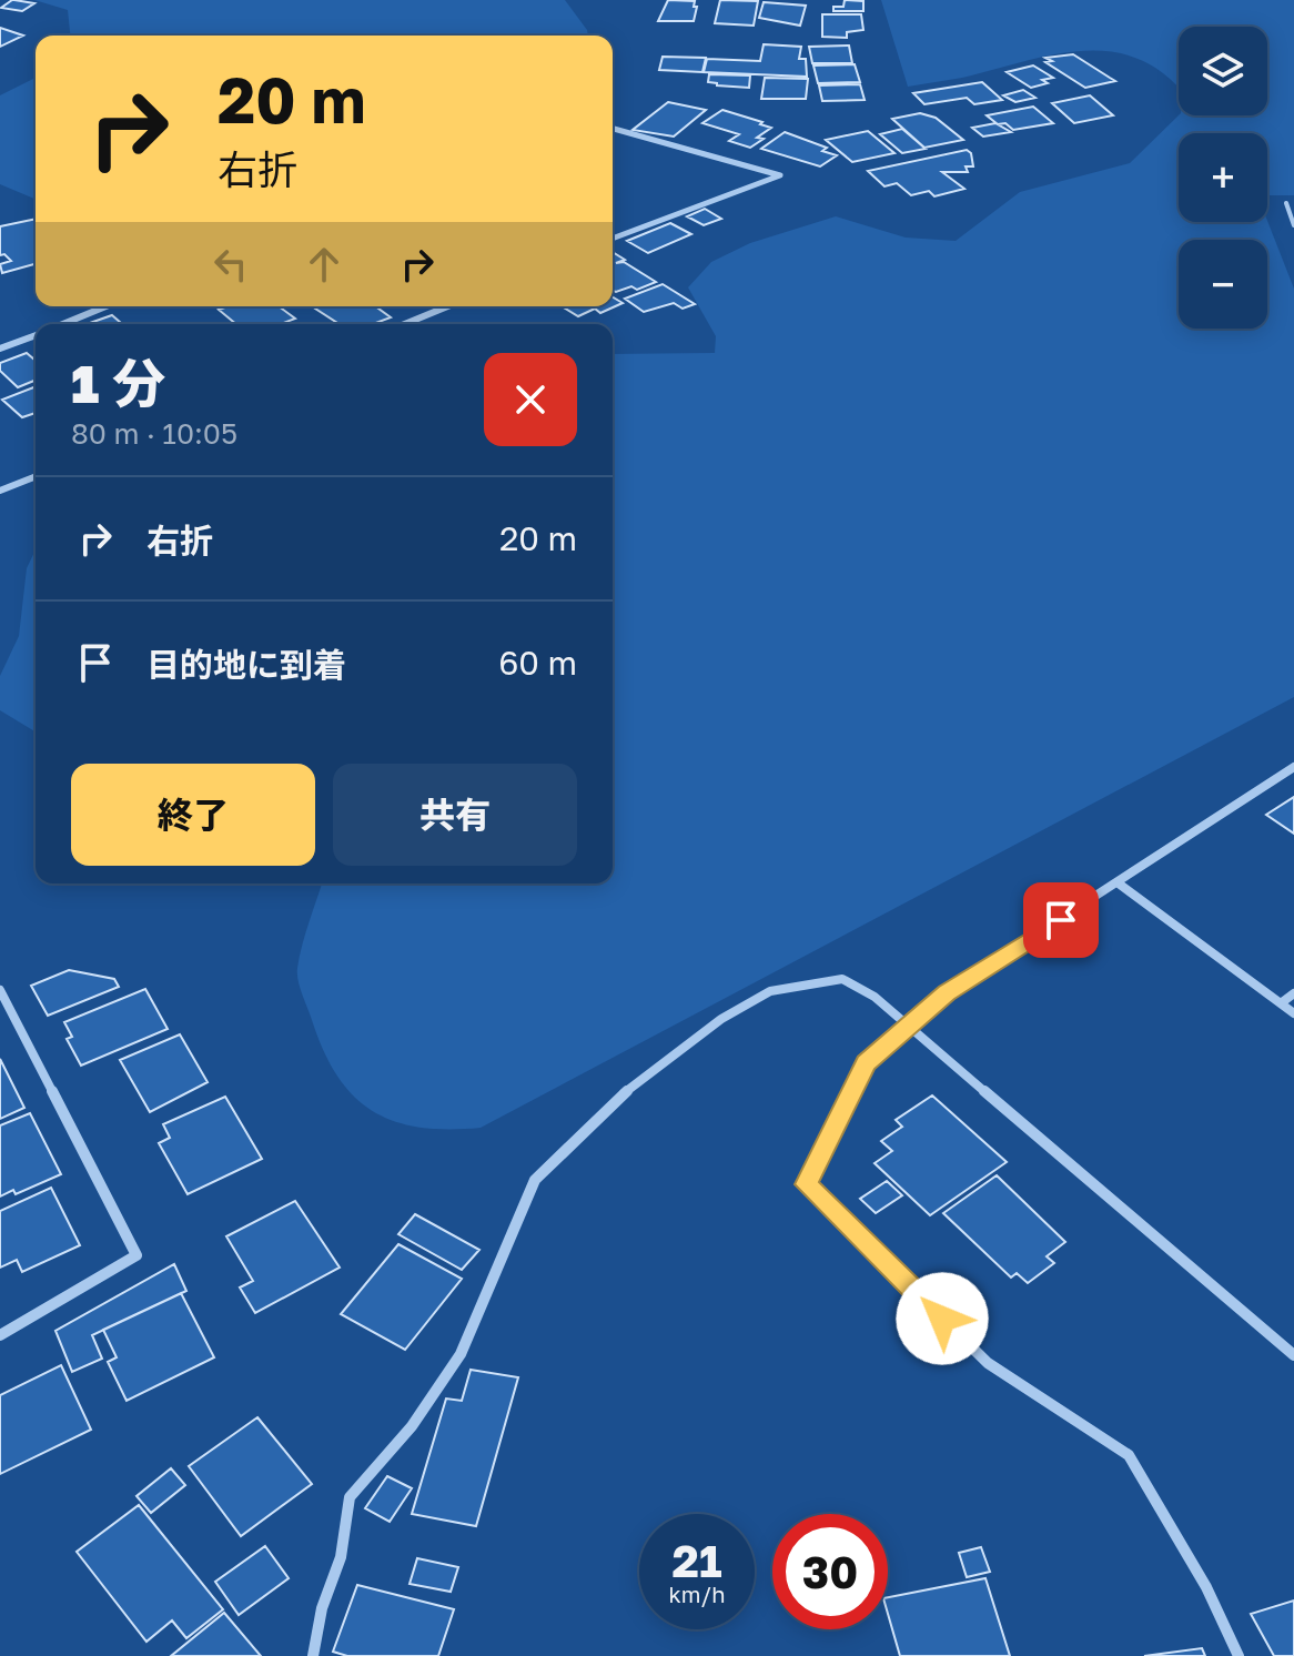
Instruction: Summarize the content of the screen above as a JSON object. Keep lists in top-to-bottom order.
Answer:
{
  "page": {
    "map_buttons": ["+", "−"],
    "turn": ["20 m", "右折"],
    "heading": ["1 分", "80 m · 10:05"],
    "list": [
      {
        "name": "右折",
        "value": "20 m"
      },
      {
        "name": "目的地に到着",
        "value": "60 m"
      }
    ],
    "buttons": ["終了", "共有"],
    "speed": "21 km/h",
    "limit": "30"
  }
}
